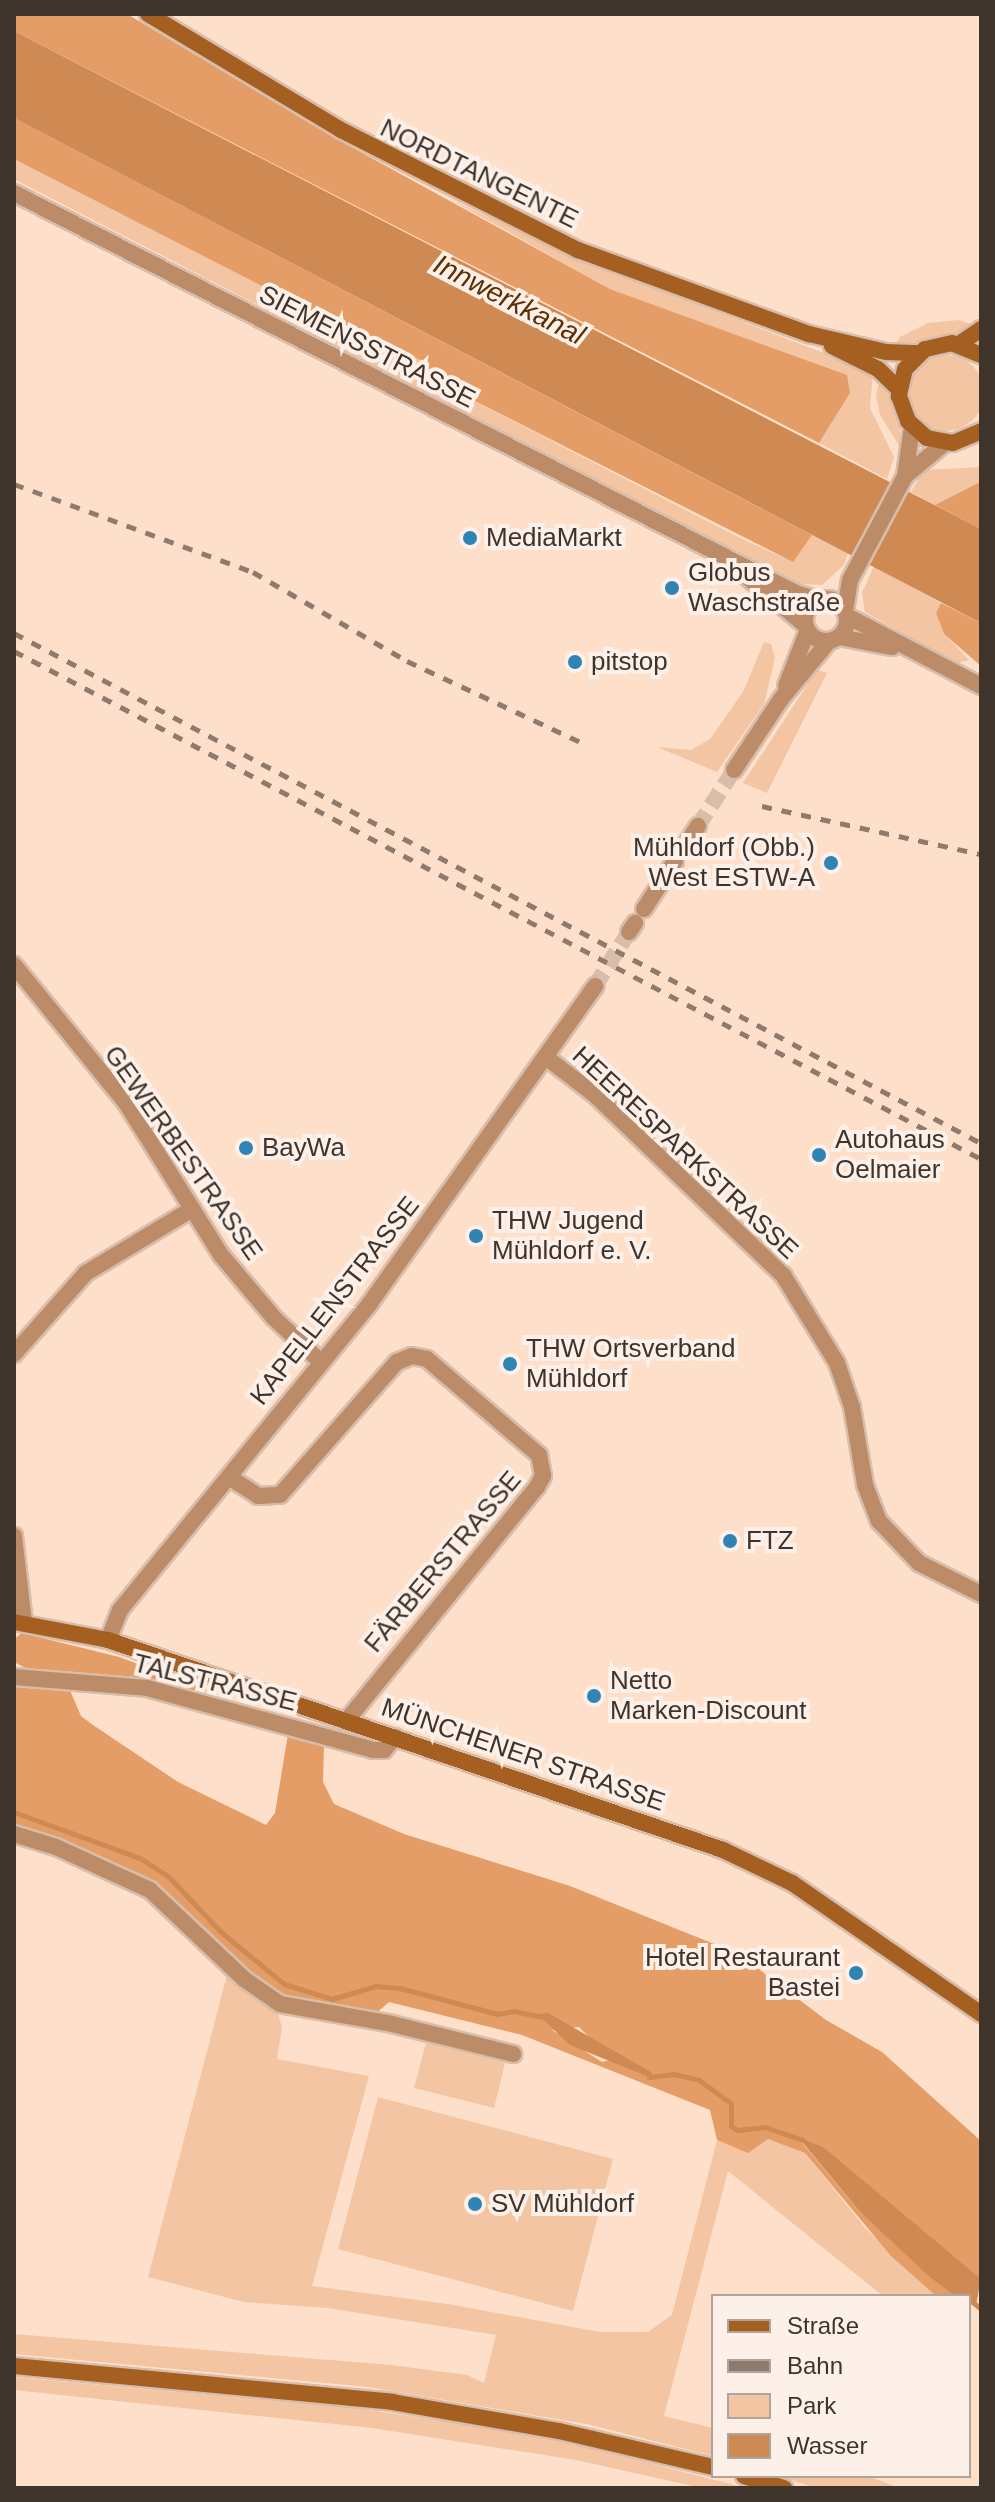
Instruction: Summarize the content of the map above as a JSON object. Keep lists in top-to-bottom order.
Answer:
{
  "streets": {
    "main road": ["NORDTANGENTE", "MÜNCHENER STRASSE"],
    "street": [
      "SIEMENSSTRASSE",
      "GEWERBESTRASSE",
      "HEERESPARKSTRASSE",
      "KAPELLENSTRASSE",
      "FÄRBERSTRASSE",
      "TALSTRASSE"
    ]
  },
  "crossings": [
    ["GEWERBESTRASSE", "KAPELLENSTRASSE"],
    ["HEERESPARKSTRASSE", "KAPELLENSTRASSE"],
    ["KAPELLENSTRASSE", "FÄRBERSTRASSE"],
    ["KAPELLENSTRASSE", "MÜNCHENER STRASSE"],
    ["FÄRBERSTRASSE", "MÜNCHENER STRASSE"],
    ["TALSTRASSE", "MÜNCHENER STRASSE"]
  ],
  "water": ["Innwerkkanal"],
  "places": [
    "MediaMarkt",
    "Globus Waschstraße",
    "pitstop",
    "Mühldorf (Obb.) West ESTW-A",
    "BayWa",
    "Autohaus Oelmaier",
    "THW Jugend Mühldorf e. V.",
    "THW Ortsverband Mühldorf",
    "FTZ",
    "Netto Marken-Discount",
    "Hotel Restaurant Bastei",
    "SV Mühldorf"
  ],
  "legend": [
    "Straße",
    "Bahn",
    "Park",
    "Wasser"
  ]
}
